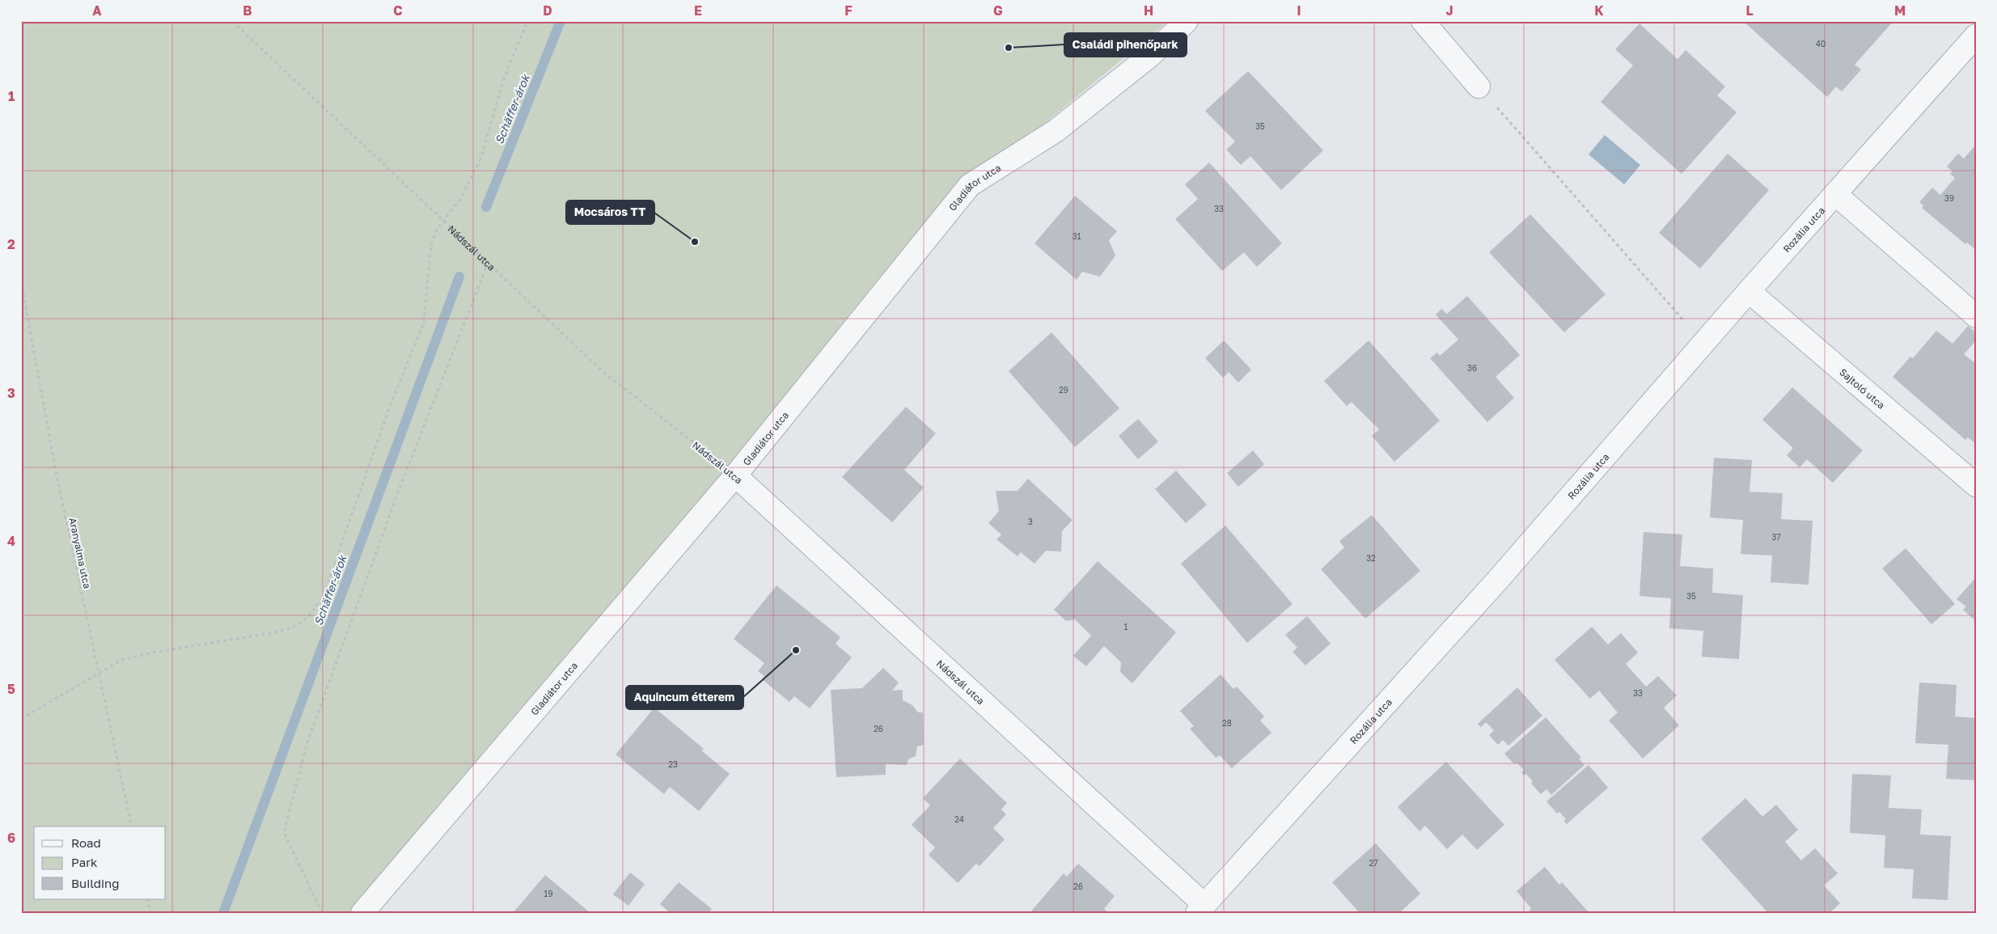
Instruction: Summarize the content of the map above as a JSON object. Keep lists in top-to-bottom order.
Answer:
{
  "streets": {
    "street": [
      "Gladiátor utca",
      "Rozália utca",
      "Nádszál utca",
      "Sajtoló utca"
    ],
    "path": ["Aranyalma utca"]
  },
  "crossings": [
    ["Gladiátor utca", "Nádszál utca"],
    ["Rozália utca", "Nádszál utca"],
    ["Rozália utca", "Sajtoló utca"]
  ],
  "water": ["Schäffer-árok"],
  "places": ["Családi pihenőpark", "Mocsáros TT", "Aquincum étterem"],
  "house_numbers": [
    "40",
    "35",
    "39",
    "33",
    "31",
    "36",
    "29",
    "3",
    "37",
    "32",
    "35",
    "1",
    "33",
    "28",
    "26",
    "23",
    "24",
    "27",
    "26",
    "19"
  ],
  "legend": ["Road", "Park", "Building"],
  "grid": {
    "columns": [
      "A",
      "B",
      "C",
      "D",
      "E",
      "F",
      "G",
      "H",
      "I",
      "J",
      "K",
      "L",
      "M"
    ],
    "rows": [
      "1",
      "2",
      "3",
      "4",
      "5",
      "6"
    ]
  }
}
